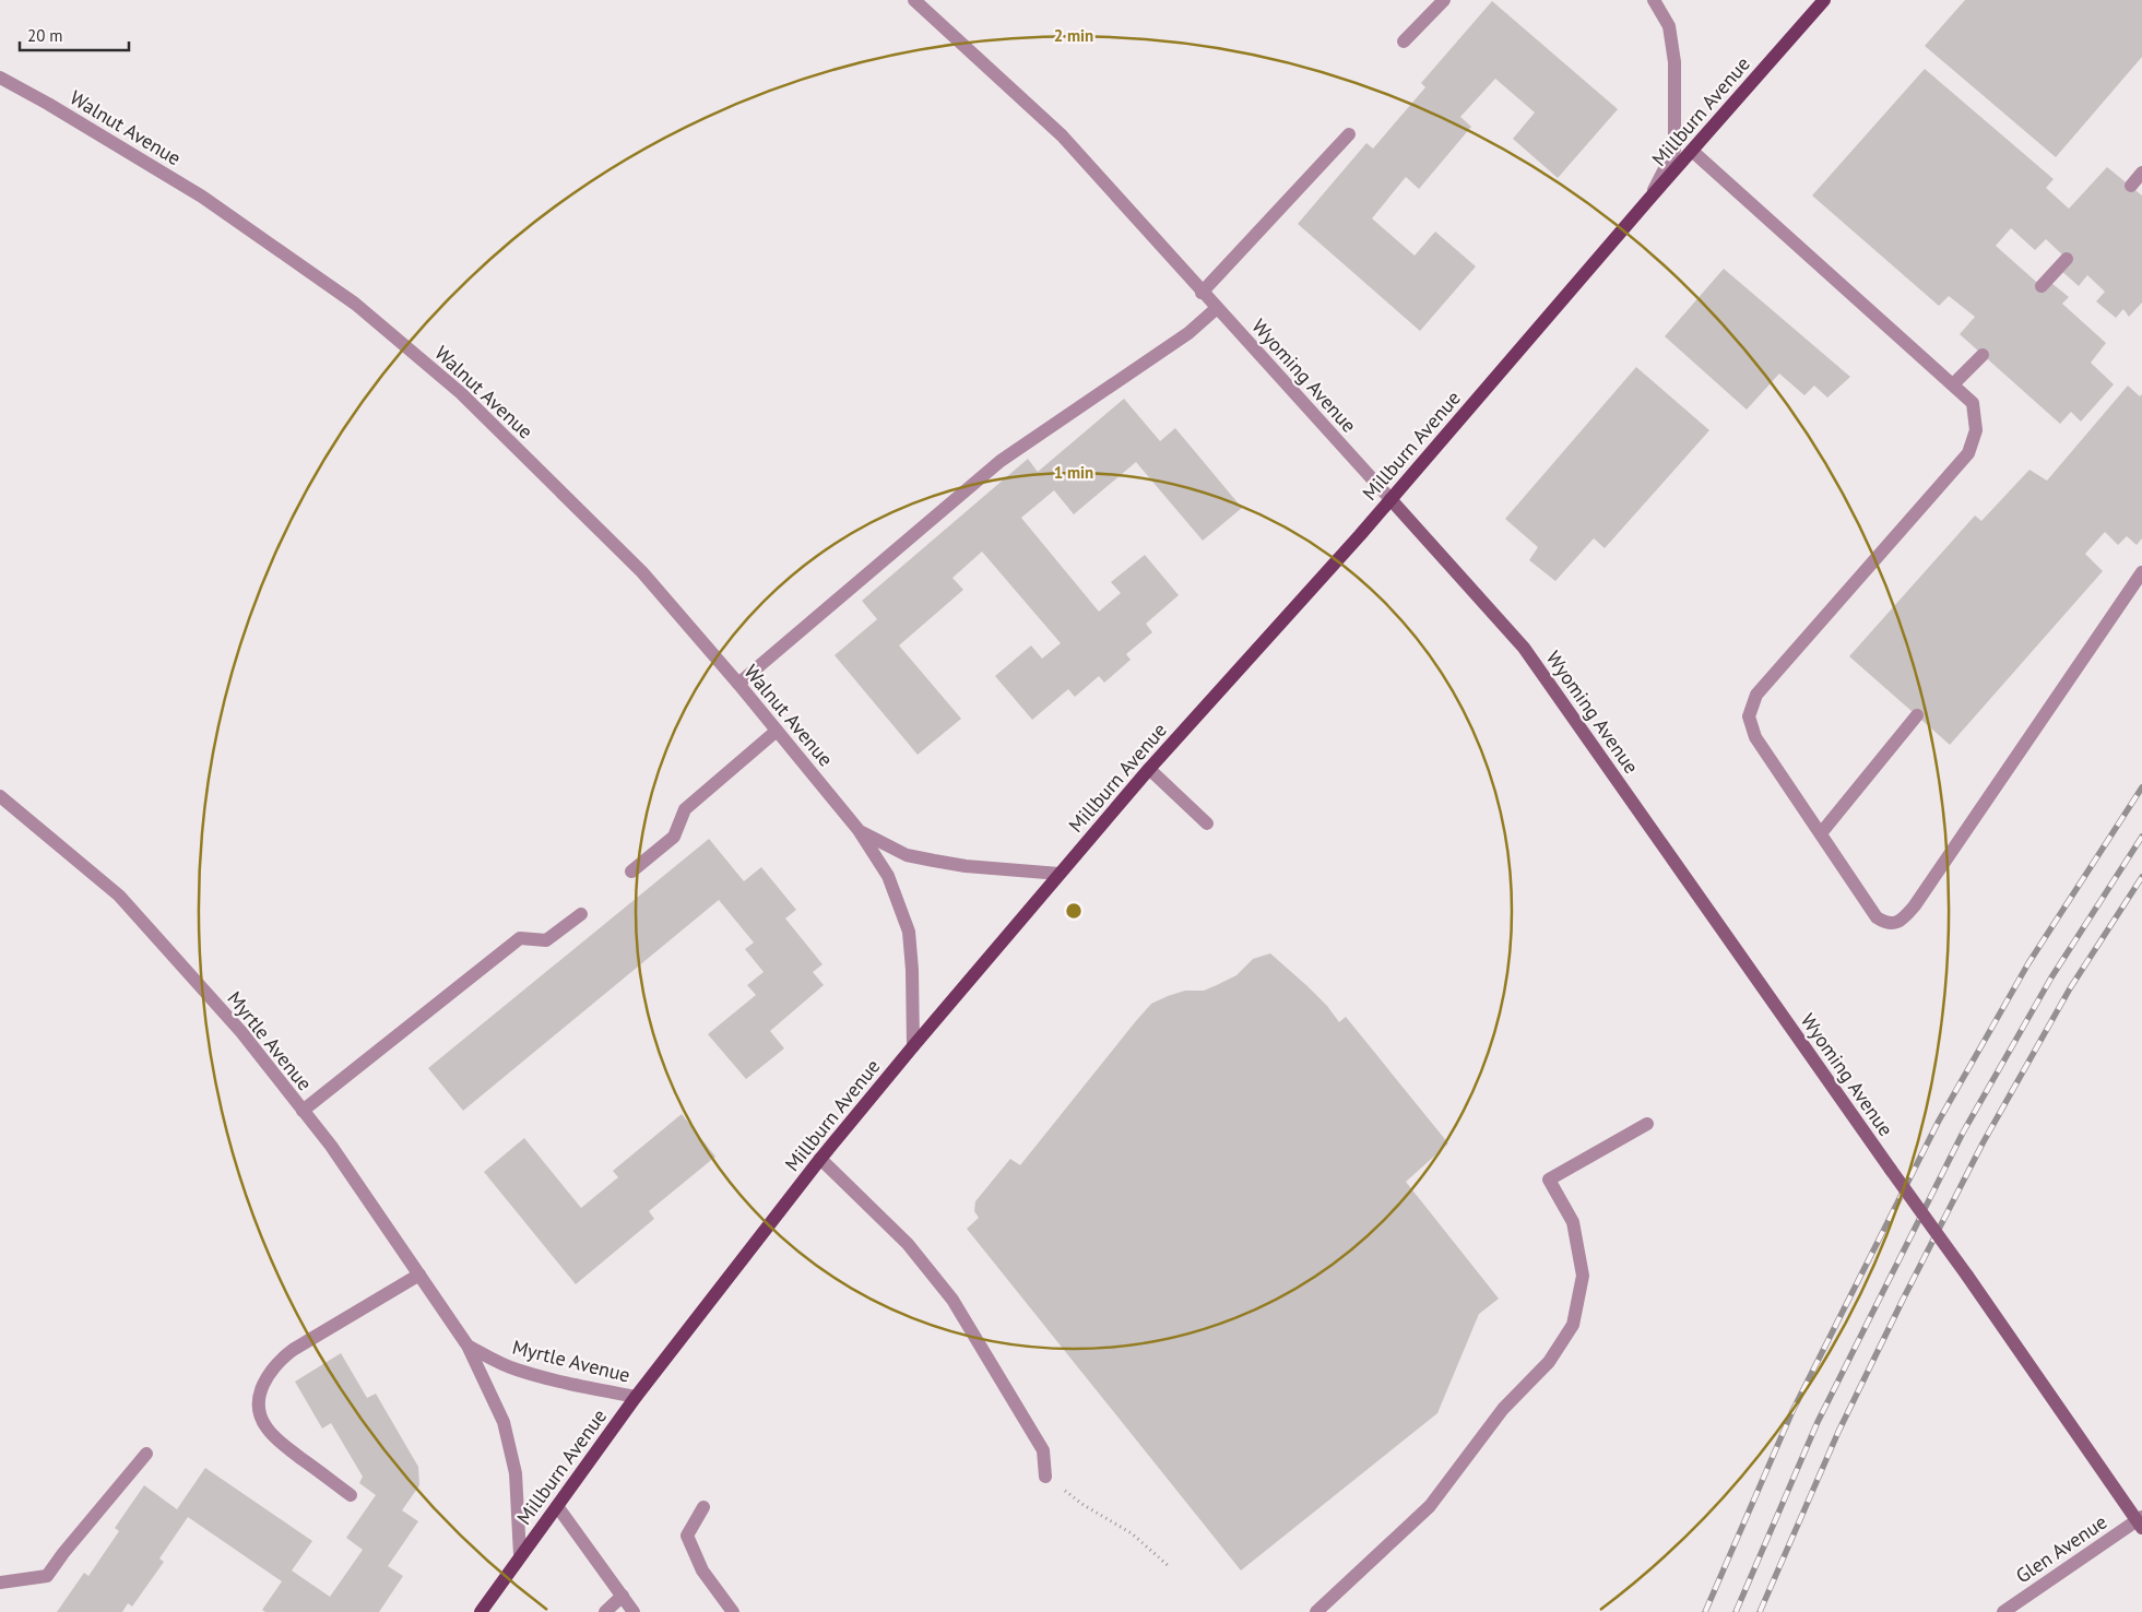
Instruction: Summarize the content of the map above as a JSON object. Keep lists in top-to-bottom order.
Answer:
{
  "streets": {
    "main road": ["Millburn Avenue", "Wyoming Avenue"],
    "street": ["Walnut Avenue", "Myrtle Avenue", "Glen Avenue"]
  },
  "crossings": [
    ["Millburn Avenue", "Walnut Avenue"],
    ["Millburn Avenue", "Wyoming Avenue"],
    ["Millburn Avenue", "Myrtle Avenue"],
    ["Wyoming Avenue", "Glen Avenue"]
  ],
  "scale_bar": "20 m",
  "rings": ["2 min", "1 min"]
}
